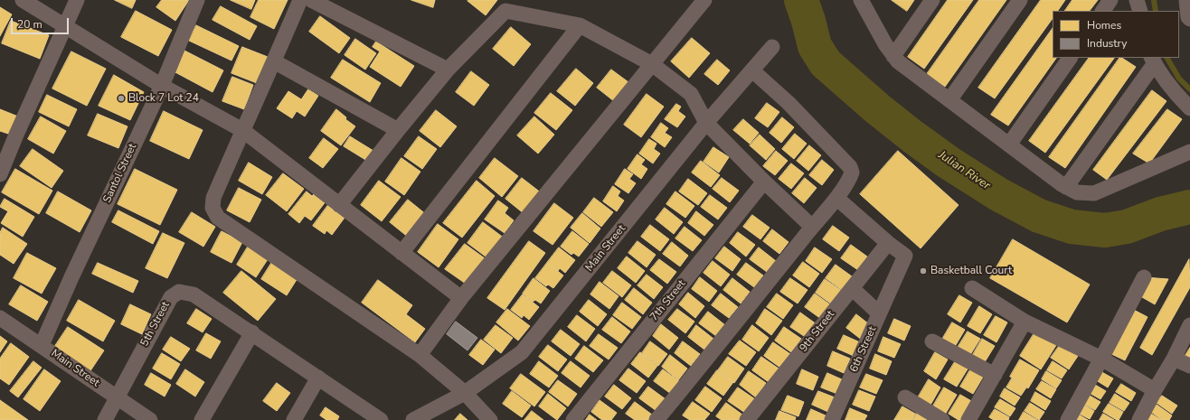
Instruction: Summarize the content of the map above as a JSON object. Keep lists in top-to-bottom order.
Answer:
{
  "streets": {
    "street": [
      "Santol Street",
      "Main Street",
      "7th Street",
      "5th Street",
      "9th Street",
      "6th Street"
    ]
  },
  "crossings": [
    ["Santol Street", "Main Street"],
    ["Main Street", "5th Street"],
    ["9th Street", "6th Street"]
  ],
  "water": ["Julian River"],
  "places": ["Block 7 Lot 24", "Basketball Court"],
  "legend": ["Homes", "Industry"],
  "scale_bar": "20 m"
}
